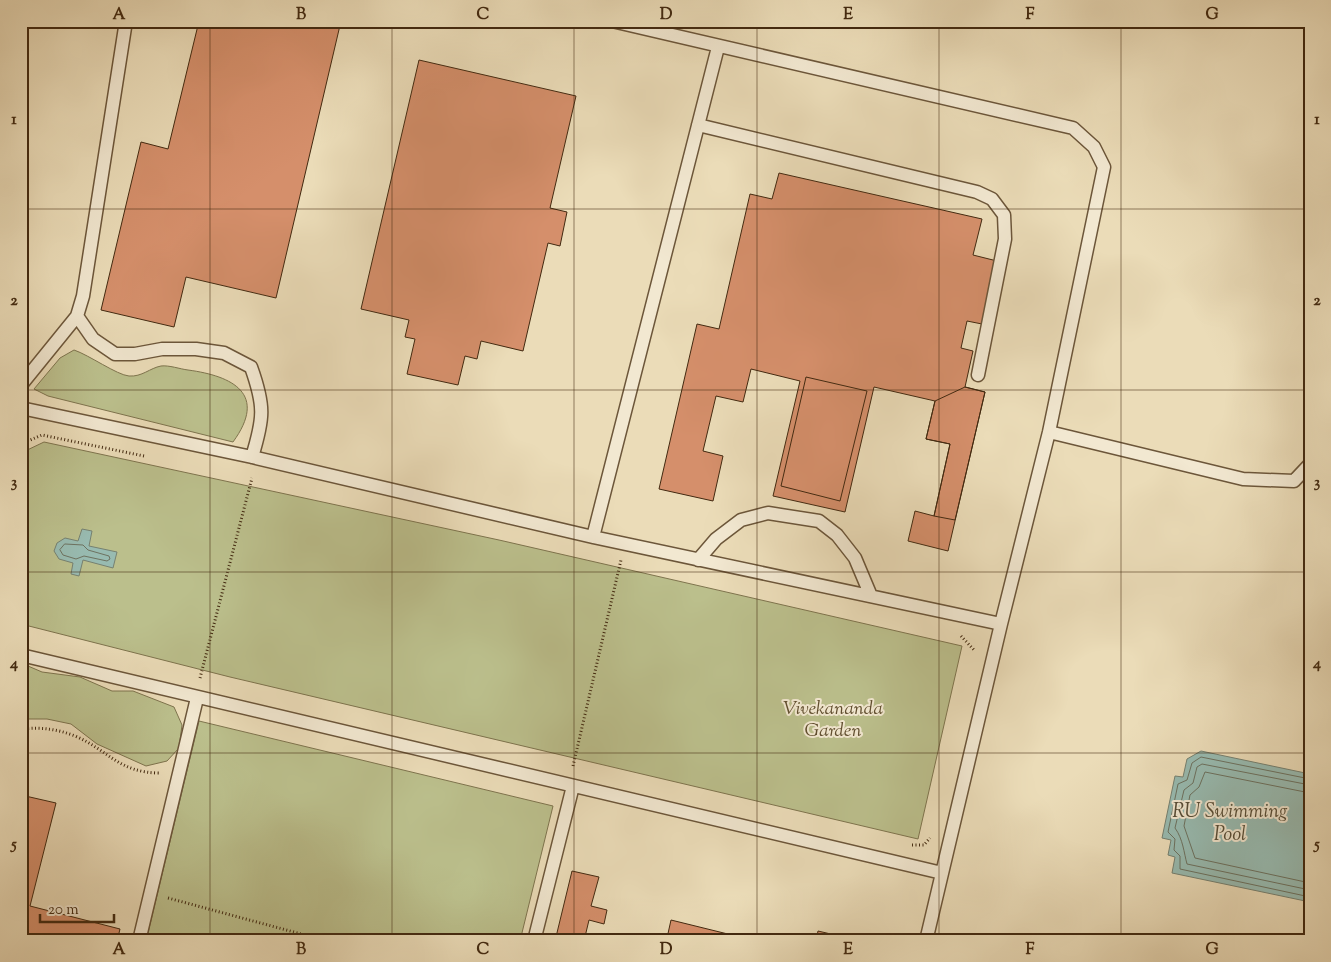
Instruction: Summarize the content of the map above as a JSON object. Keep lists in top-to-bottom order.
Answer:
{
  "water": ["RU Swimming Pool"],
  "parks": ["Vivekananda Garden"],
  "scale_bar": "20 m",
  "grid": {
    "columns": [
      "A",
      "B",
      "C",
      "D",
      "E",
      "F",
      "G"
    ],
    "rows": [
      "1",
      "2",
      "3",
      "4",
      "5"
    ]
  }
}
